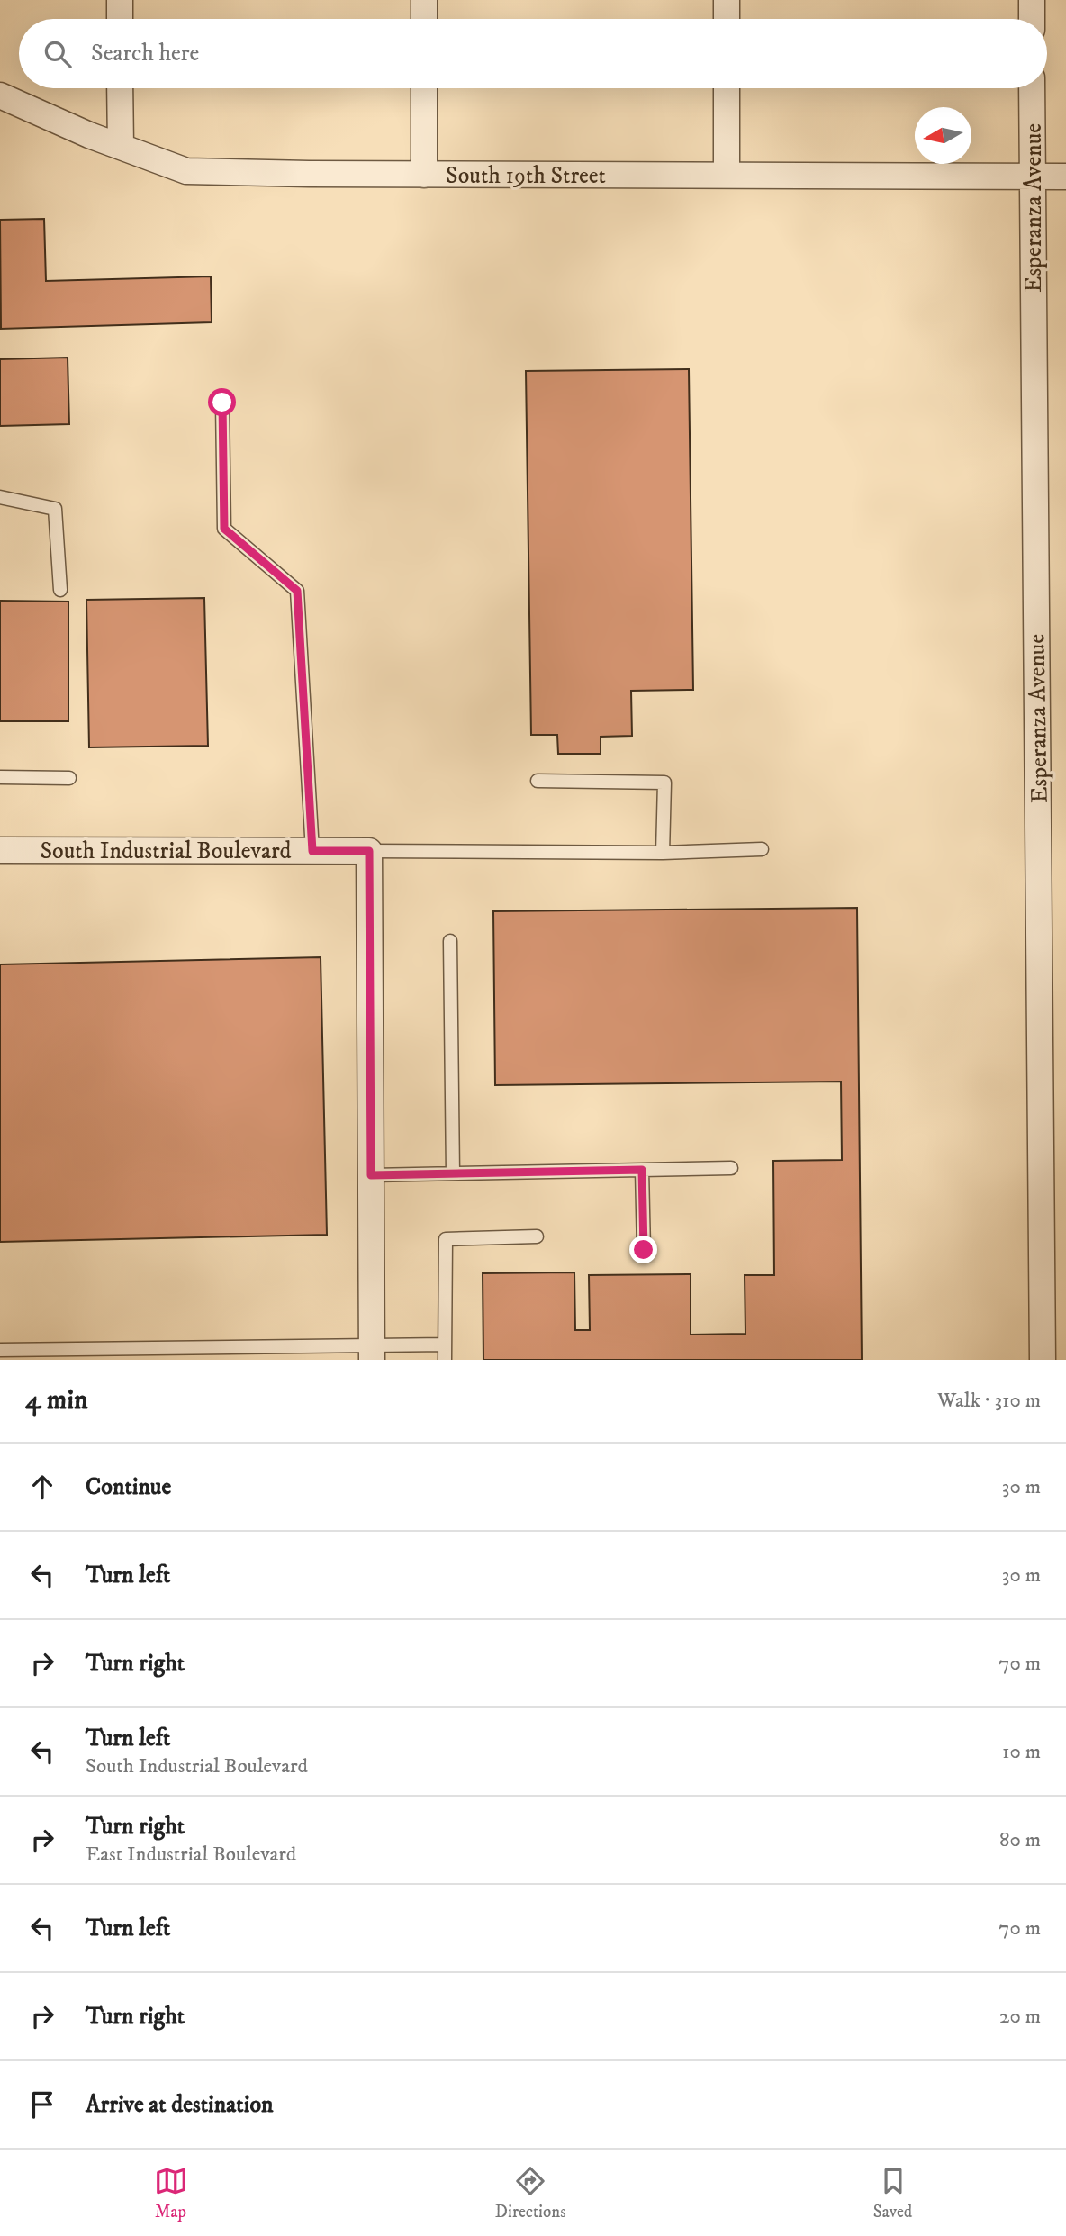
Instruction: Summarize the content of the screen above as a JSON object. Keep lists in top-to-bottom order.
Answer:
{
  "streets": {
    "street": ["South 19th Street", "Esperanza Avenue", "South Industrial Boulevard"]
  },
  "crossings": [
    ["South 19th Street", "Esperanza Avenue"]
  ],
  "north": "left",
  "page": {
    "search": "Search here",
    "heading": ["4 min", "Walk · 310 m"],
    "list": [
      ["Continue", "30 m"],
      ["Turn left", "30 m"],
      ["Turn right", "70 m"],
      ["Turn left", "South Industrial Boulevard", "10 m"],
      ["Turn right", "East Industrial Boulevard", "80 m"],
      ["Turn left", "70 m"],
      ["Turn right", "20 m"],
      "Arrive at destination"
    ],
    "nav": ["Map", "Directions", "Saved"]
  }
}
